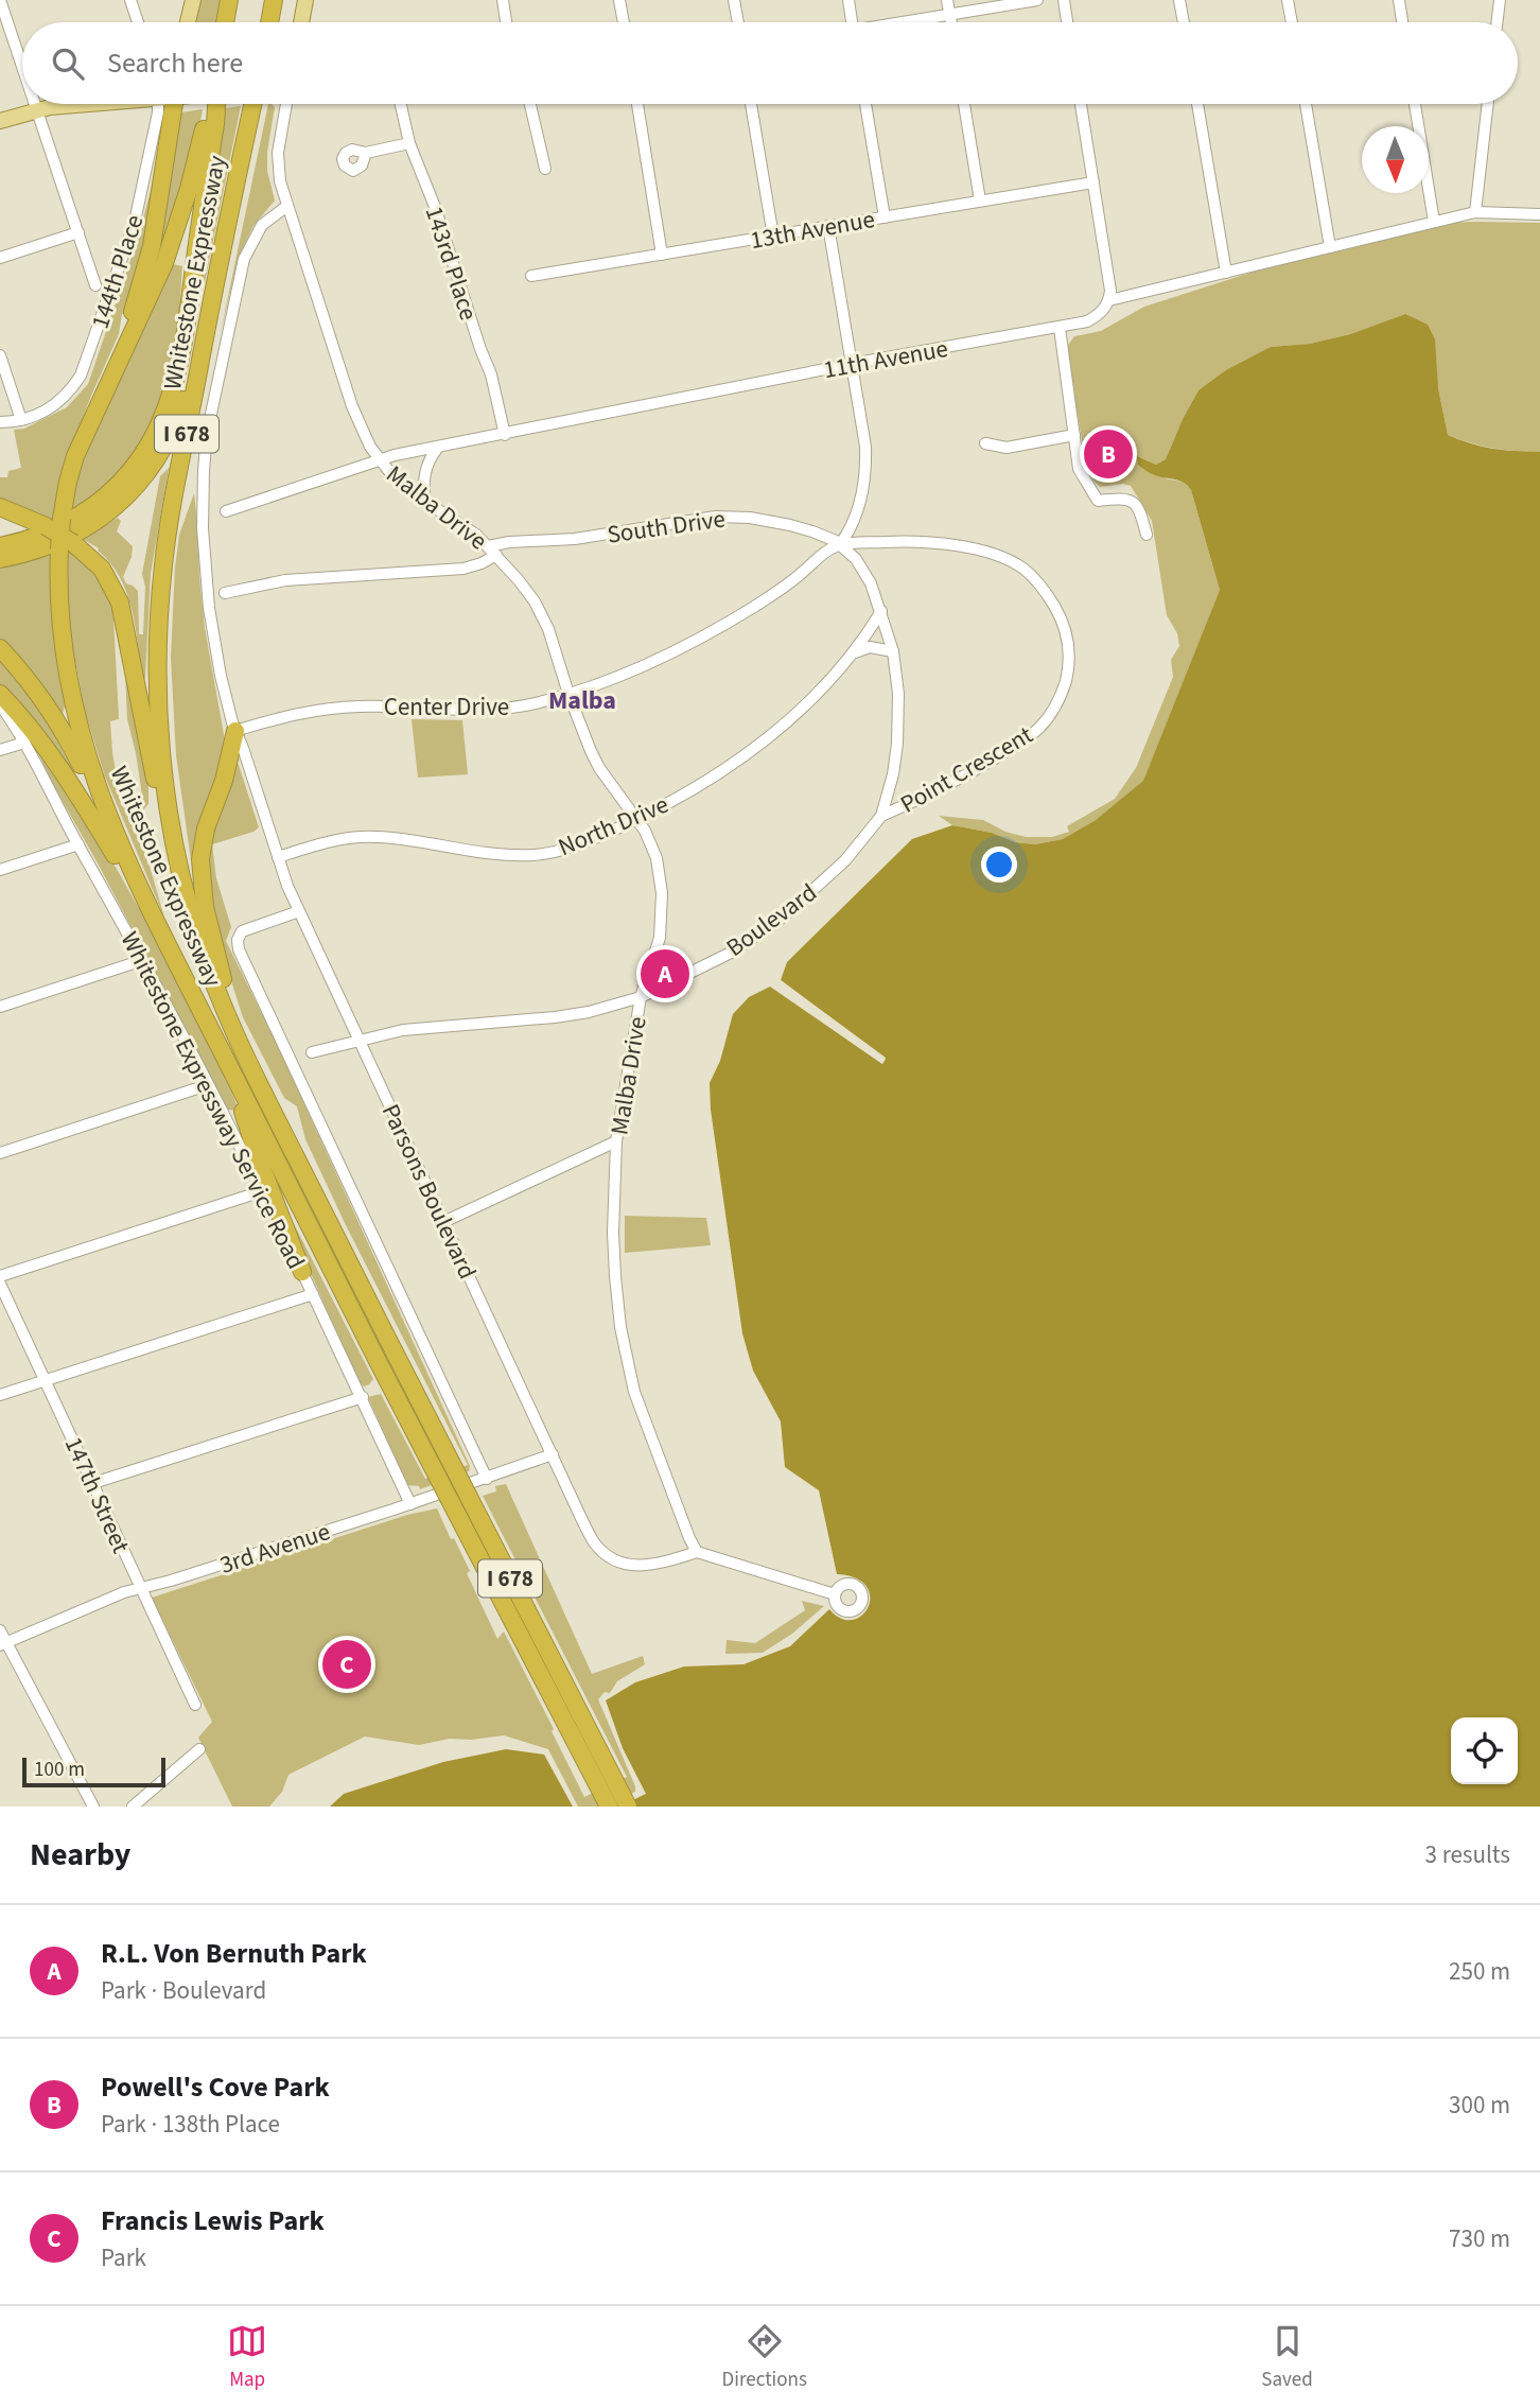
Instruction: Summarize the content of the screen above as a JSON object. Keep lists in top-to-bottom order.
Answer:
{
  "streets": {
    "highway": ["Whitestone Expressway", "I 678"],
    "street": [
      "13th Avenue",
      "143rd Place",
      "144th Place",
      "11th Avenue",
      "Malba Drive",
      "South Drive",
      "Center Drive",
      "Point Crescent",
      "North Drive",
      "Boulevard",
      "Whitestone Expressway Service Road",
      "Parsons Boulevard",
      "147th Street",
      "3rd Avenue"
    ]
  },
  "crossings": [
    ["143rd Place", "11th Avenue"],
    ["11th Avenue", "Malba Drive"],
    ["Malba Drive", "South Drive"],
    ["Malba Drive", "Center Drive"],
    ["Malba Drive", "North Drive"],
    ["Malba Drive", "Boulevard"],
    ["Malba Drive", "Parsons Boulevard"],
    ["South Drive", "Center Drive"],
    ["South Drive", "Point Crescent"],
    ["South Drive", "Boulevard"],
    ["Center Drive", "Point Crescent"],
    ["Center Drive", "Boulevard"],
    ["Center Drive", "Parsons Boulevard"],
    ["Point Crescent", "Boulevard"],
    ["North Drive", "Boulevard"],
    ["North Drive", "Parsons Boulevard"],
    ["Boulevard", "Parsons Boulevard"],
    ["Whitestone Expressway Service Road", "3rd Avenue"],
    ["Parsons Boulevard", "3rd Avenue"],
    ["147th Street", "3rd Avenue"]
  ],
  "districts": ["Malba"],
  "scale_bar": "100 m",
  "north": "bottom",
  "page": {
    "search": "Search here",
    "pins": ["B", "A", "C"],
    "scale": "100 m",
    "heading": ["Nearby", "3 results"],
    "list": [
      {
        "mark": "A",
        "name": "R.L. Von Bernuth Park",
        "note": "Park · Boulevard",
        "value": "250 m"
      },
      {
        "mark": "B",
        "name": "Powell's Cove Park",
        "note": "Park · 138th Place",
        "value": "300 m"
      },
      {
        "mark": "C",
        "name": "Francis Lewis Park",
        "note": "Park",
        "value": "730 m"
      }
    ],
    "nav": ["Map", "Directions", "Saved"]
  }
}
